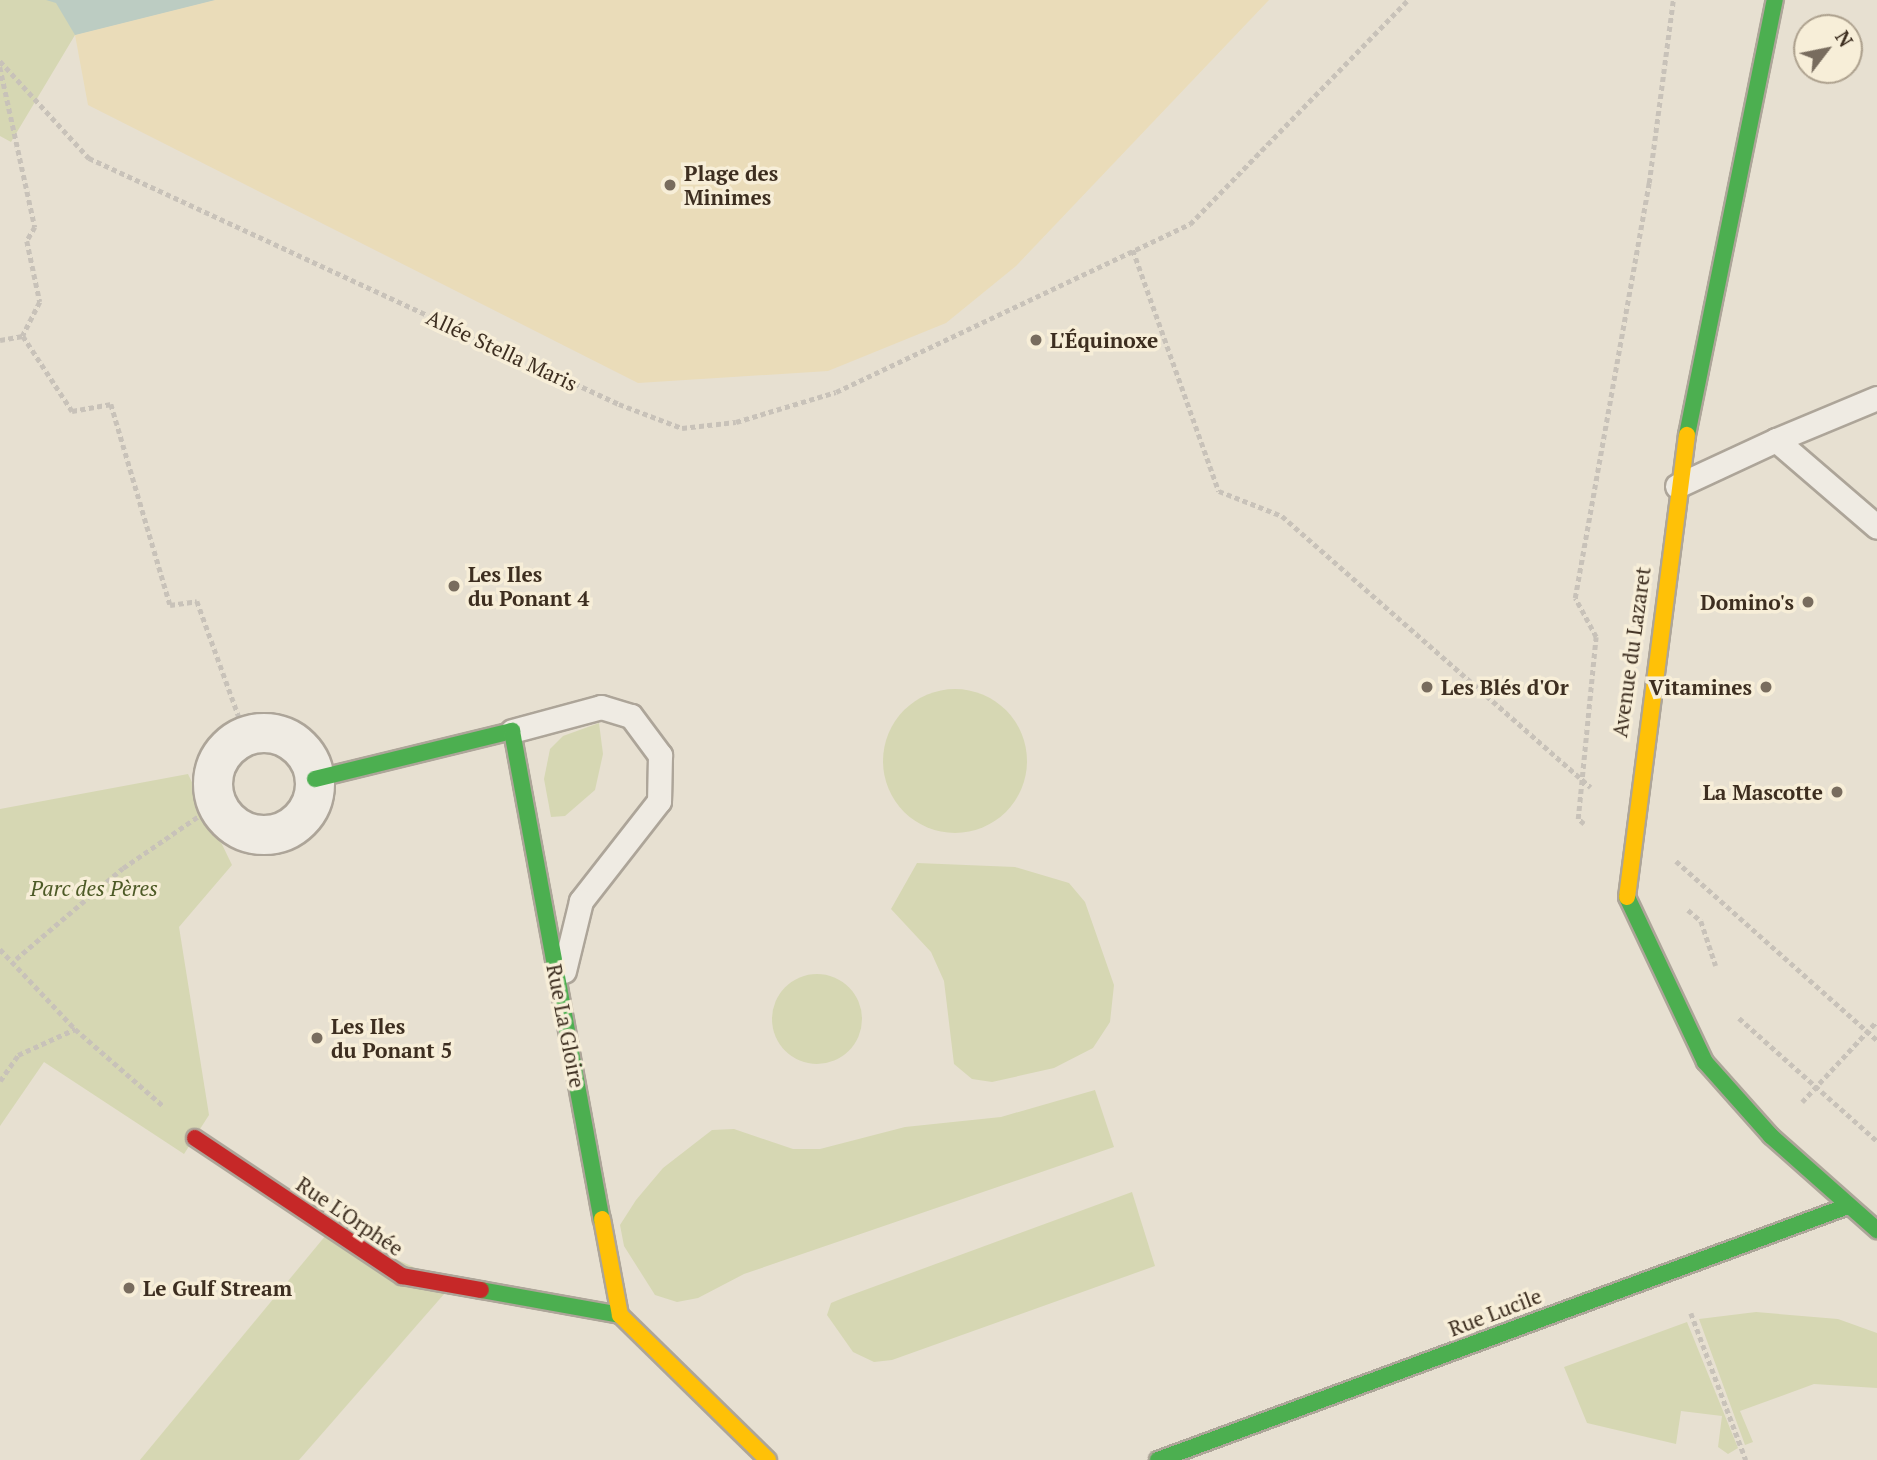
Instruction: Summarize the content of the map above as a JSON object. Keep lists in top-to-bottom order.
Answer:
{
  "streets": {
    "street": [
      "Avenue du Lazaret",
      "Rue La Gloire",
      "Rue L'Orphée",
      "Rue Lucile"
    ],
    "path": ["Allée Stella Maris"]
  },
  "crossings": [
    ["Avenue du Lazaret", "Rue Lucile"],
    ["Rue La Gloire", "Rue L'Orphée"]
  ],
  "parks": ["Parc des Pères"],
  "places": [
    "Plage des Minimes",
    "L'Équinoxe",
    "Les Iles du Ponant 4",
    "Domino's",
    "Les Blés d'Or",
    "Vitamines",
    "La Mascotte",
    "Les Iles du Ponant 5",
    "Le Gulf Stream"
  ],
  "north": "top right"
}
